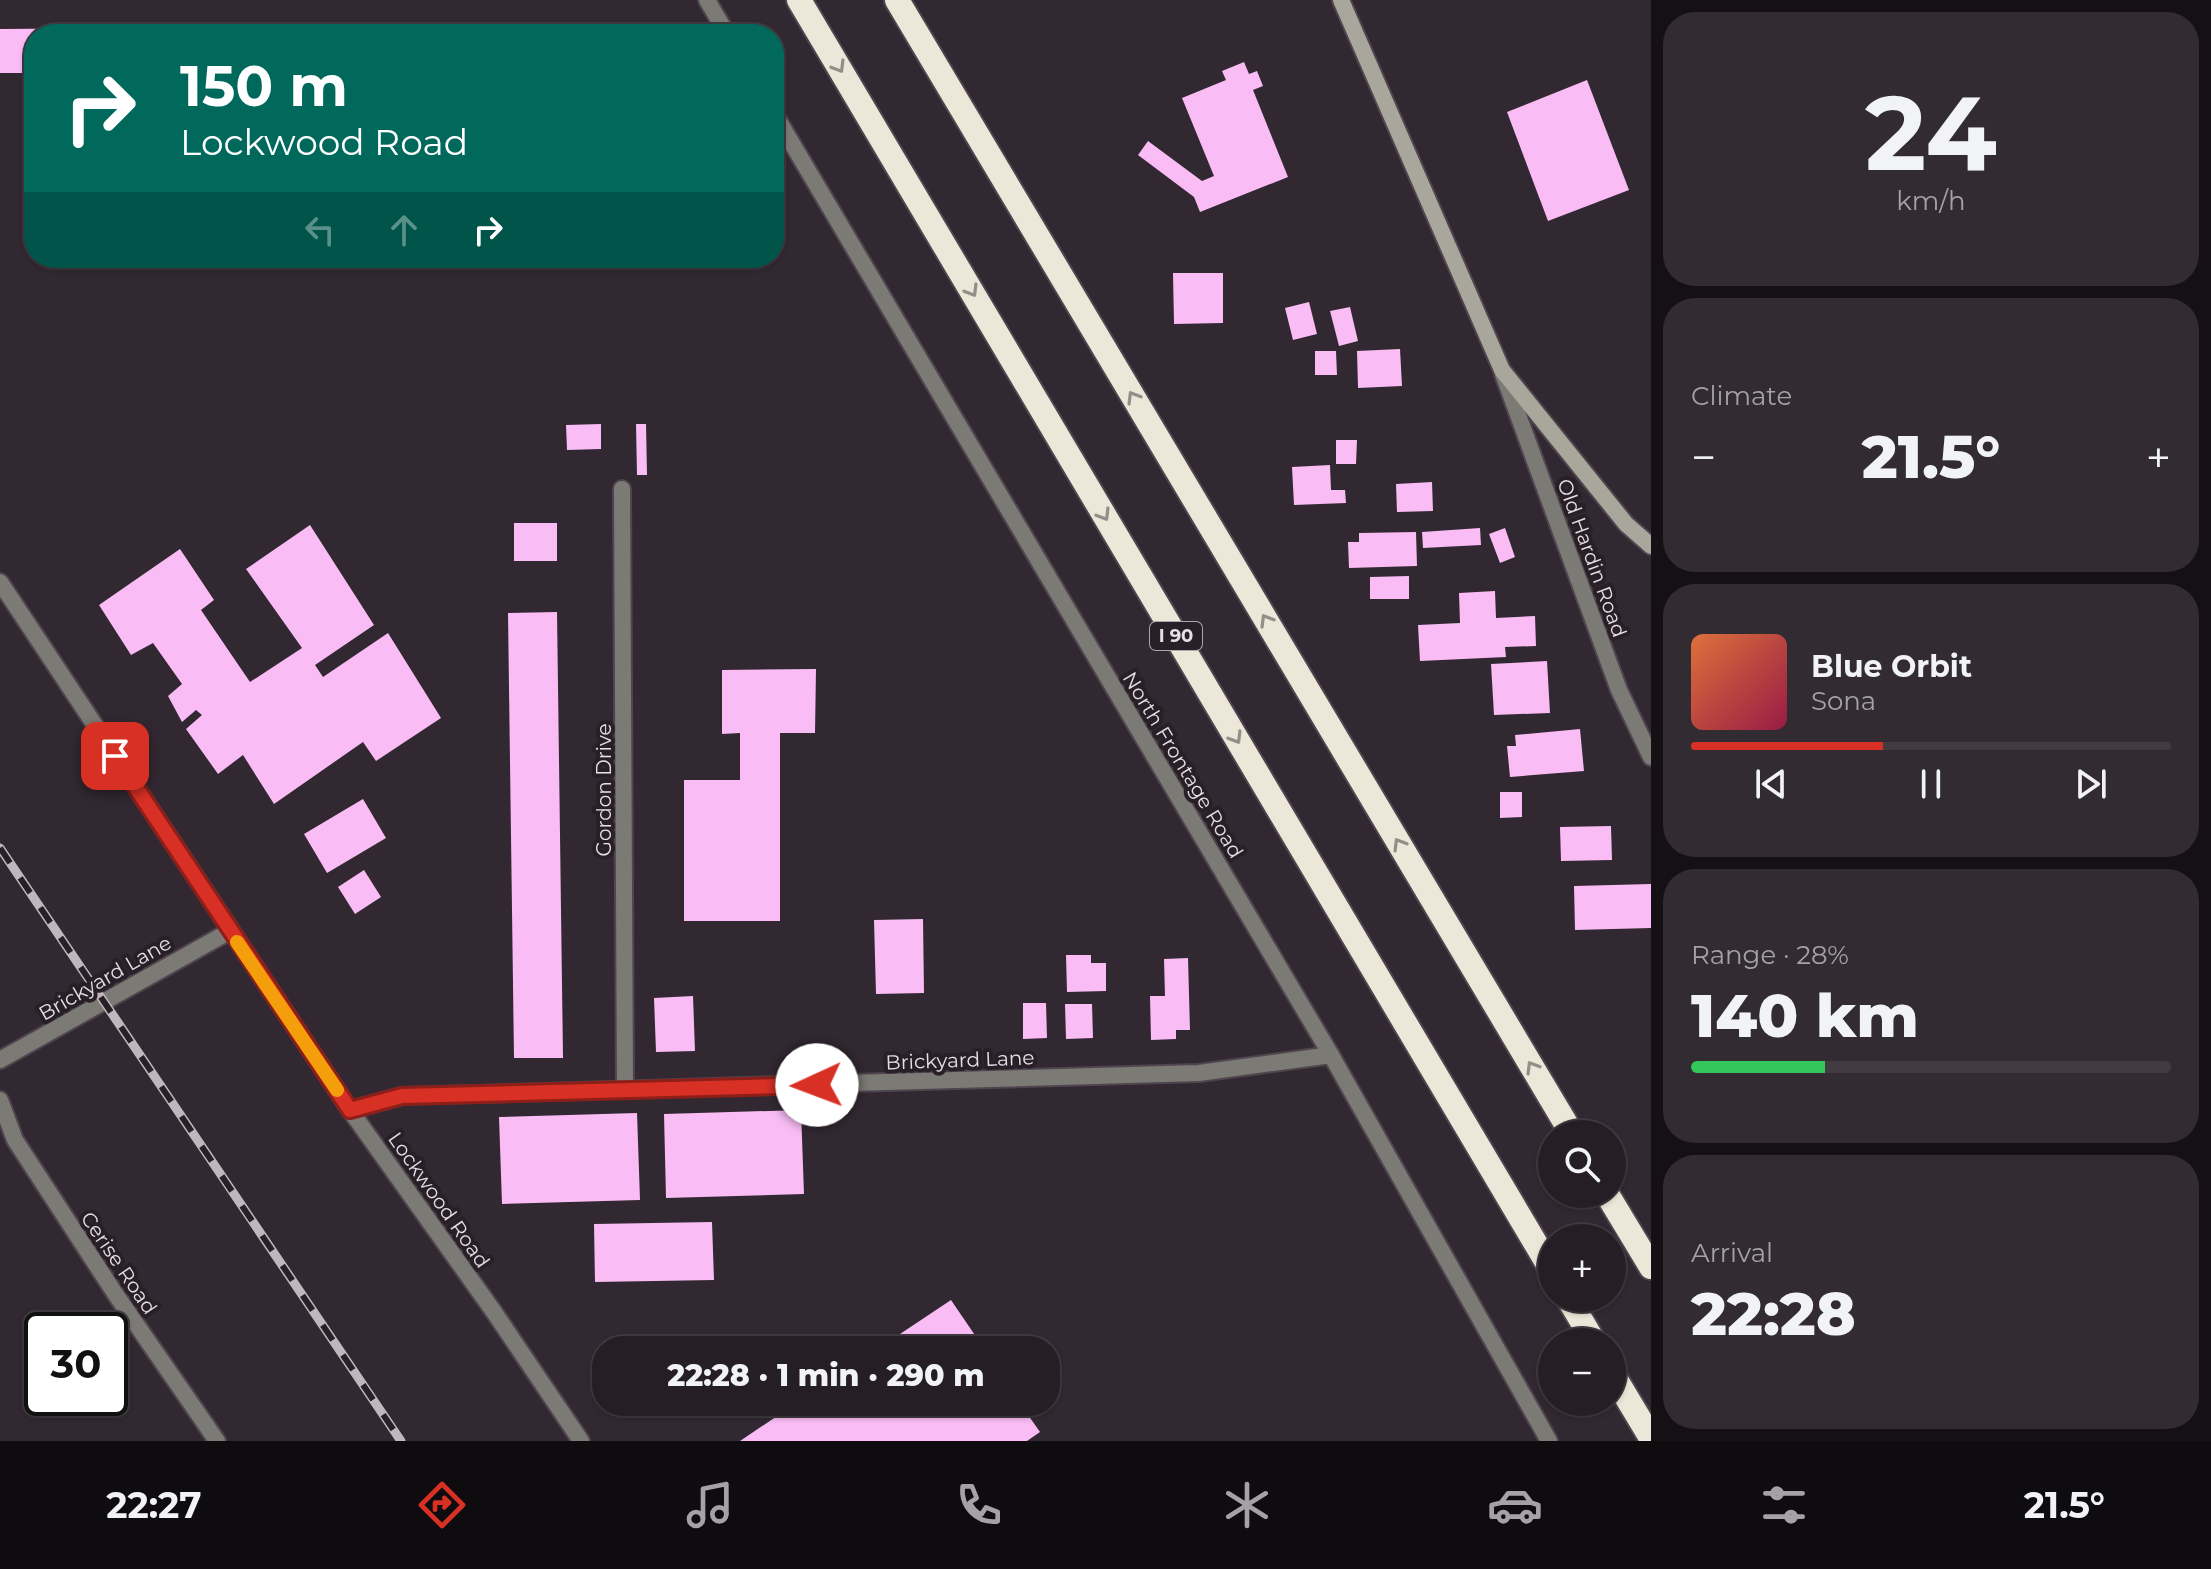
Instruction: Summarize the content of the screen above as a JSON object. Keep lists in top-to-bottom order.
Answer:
{
  "streets": {
    "highway": ["I 90"],
    "main road": ["Old Hardin Road"],
    "street": [
      "North Frontage Road",
      "Gordon Drive",
      "Brickyard Lane",
      "Lockwood Road",
      "Cerise Road"
    ]
  },
  "crossings": [
    ["North Frontage Road", "Brickyard Lane"],
    ["Gordon Drive", "Brickyard Lane"],
    ["Brickyard Lane", "Lockwood Road"]
  ],
  "page": {
    "tile": [
      ["24", "km/h"],
      "Climate",
      ["Range · 28%", "140 km"],
      ["Arrival", "22:28"]
    ],
    "turn": ["150 m", "Lockwood Road"],
    "heat": ["−", "21.5°", "+"],
    "song": ["Blue Orbit", "Sona"],
    "map_buttons": ["+", "−"],
    "limit": "30",
    "trip": "22:28 · 1 min · 290 m",
    "tabs": ["22:27", "21.5°"]
  }
}
